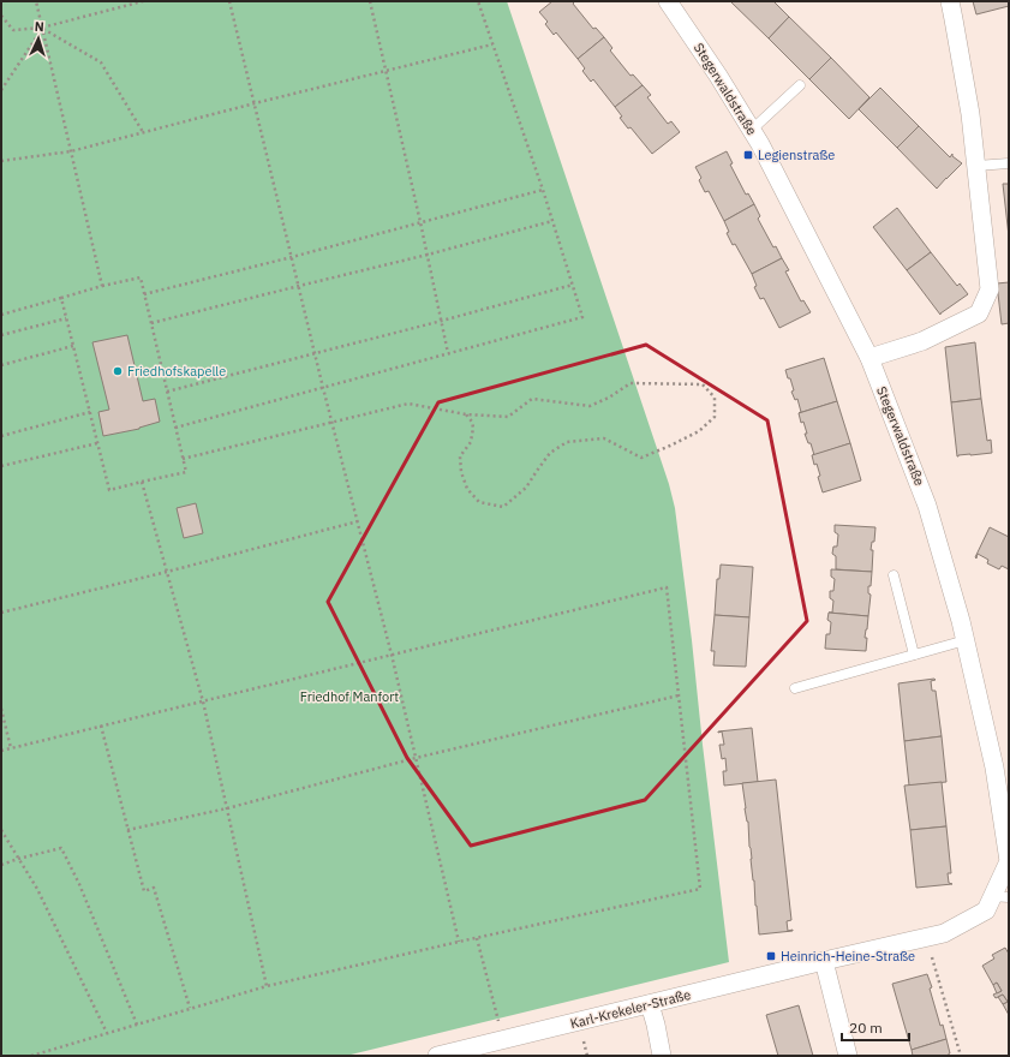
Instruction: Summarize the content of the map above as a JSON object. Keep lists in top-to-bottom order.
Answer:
{
  "streets": {
    "street": ["Stegerwaldstraße", "Karl-Krekeler-Straße"]
  },
  "crossings": [
    ["Stegerwaldstraße", "Karl-Krekeler-Straße"]
  ],
  "parks": ["Friedhof Manfort"],
  "places": {
    "transit": ["Legienstraße", "Heinrich-Heine-Straße"],
    "other": ["Friedhofskapelle"]
  },
  "scale_bar": "20 m",
  "north": "top"
}
